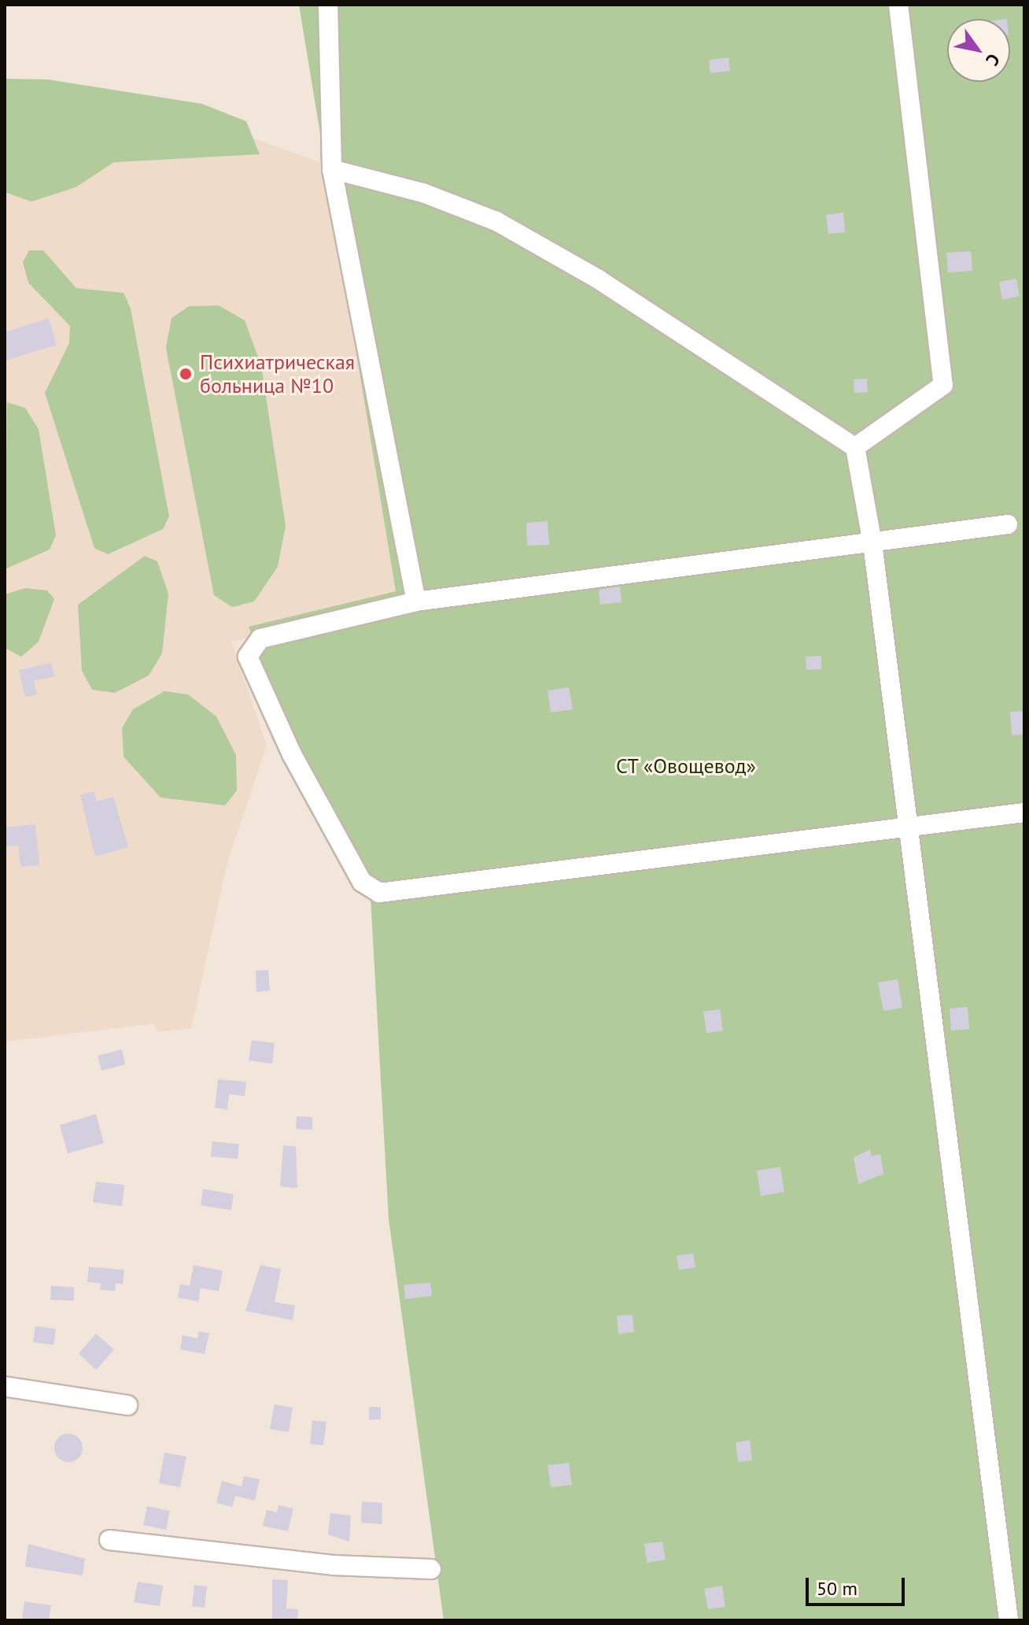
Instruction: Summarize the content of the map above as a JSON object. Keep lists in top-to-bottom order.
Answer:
{
  "parks": ["СТ «Овощевод»"],
  "places": ["Психиатрическая больница №10"],
  "scale_bar": "50 m",
  "north": "bottom right"
}
